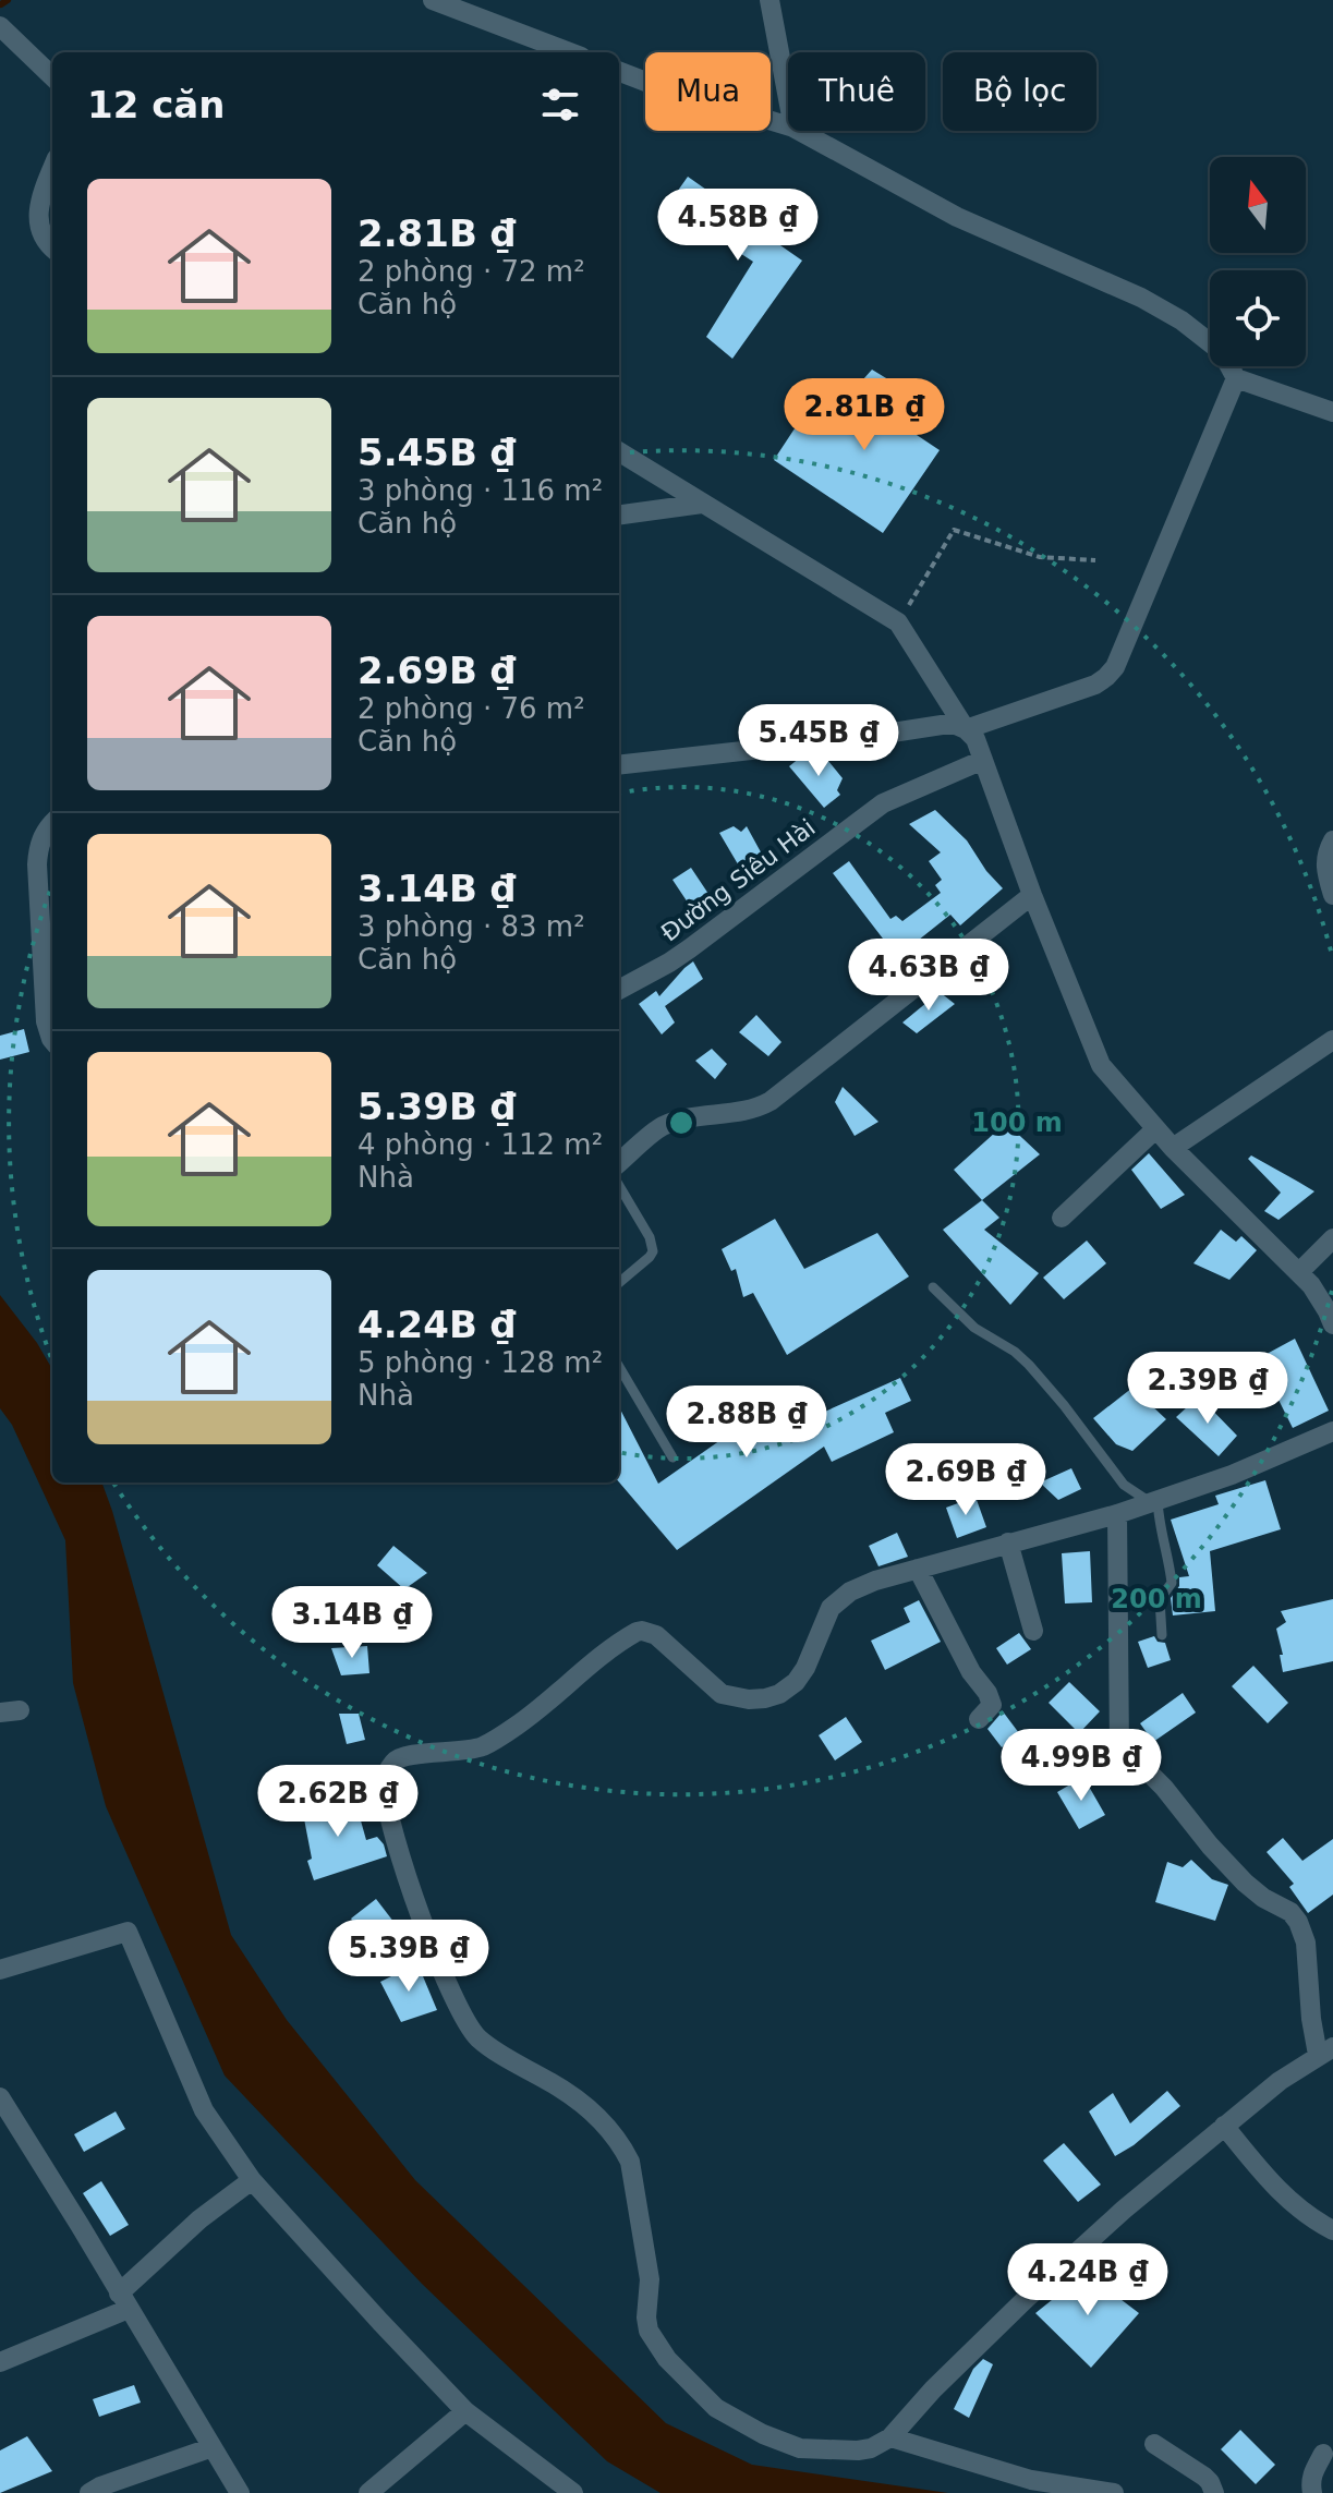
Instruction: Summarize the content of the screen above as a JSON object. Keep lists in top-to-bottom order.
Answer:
{
  "streets": {
    "street": ["Đường Siêu Hài"]
  },
  "north": "top",
  "page": {
    "chip": ["Mua", "Thuê", "Bộ lọc"],
    "heading": "12 căn",
    "list": [
      {
        "name": "2.81B ₫",
        "note": "2 phòng · 72 m² · Căn hộ"
      },
      {
        "name": "5.45B ₫",
        "note": "3 phòng · 116 m² · Căn hộ"
      },
      {
        "name": "2.69B ₫",
        "note": "2 phòng · 76 m² · Căn hộ"
      },
      {
        "name": "3.14B ₫",
        "note": "3 phòng · 83 m² · Căn hộ"
      },
      {
        "name": "5.39B ₫",
        "note": "4 phòng · 112 m² · Nhà"
      },
      {
        "name": "4.24B ₫",
        "note": "5 phòng · 128 m² · Nhà"
      }
    ],
    "price": [
      "4.58B ₫",
      "2.81B ₫",
      "5.45B ₫",
      "4.63B ₫",
      "2.39B ₫",
      "2.88B ₫",
      "2.69B ₫",
      "3.14B ₫",
      "4.99B ₫",
      "2.62B ₫",
      "5.39B ₫",
      "4.24B ₫"
    ]
  },
  "rings": ["100 m", "200 m"]
}
